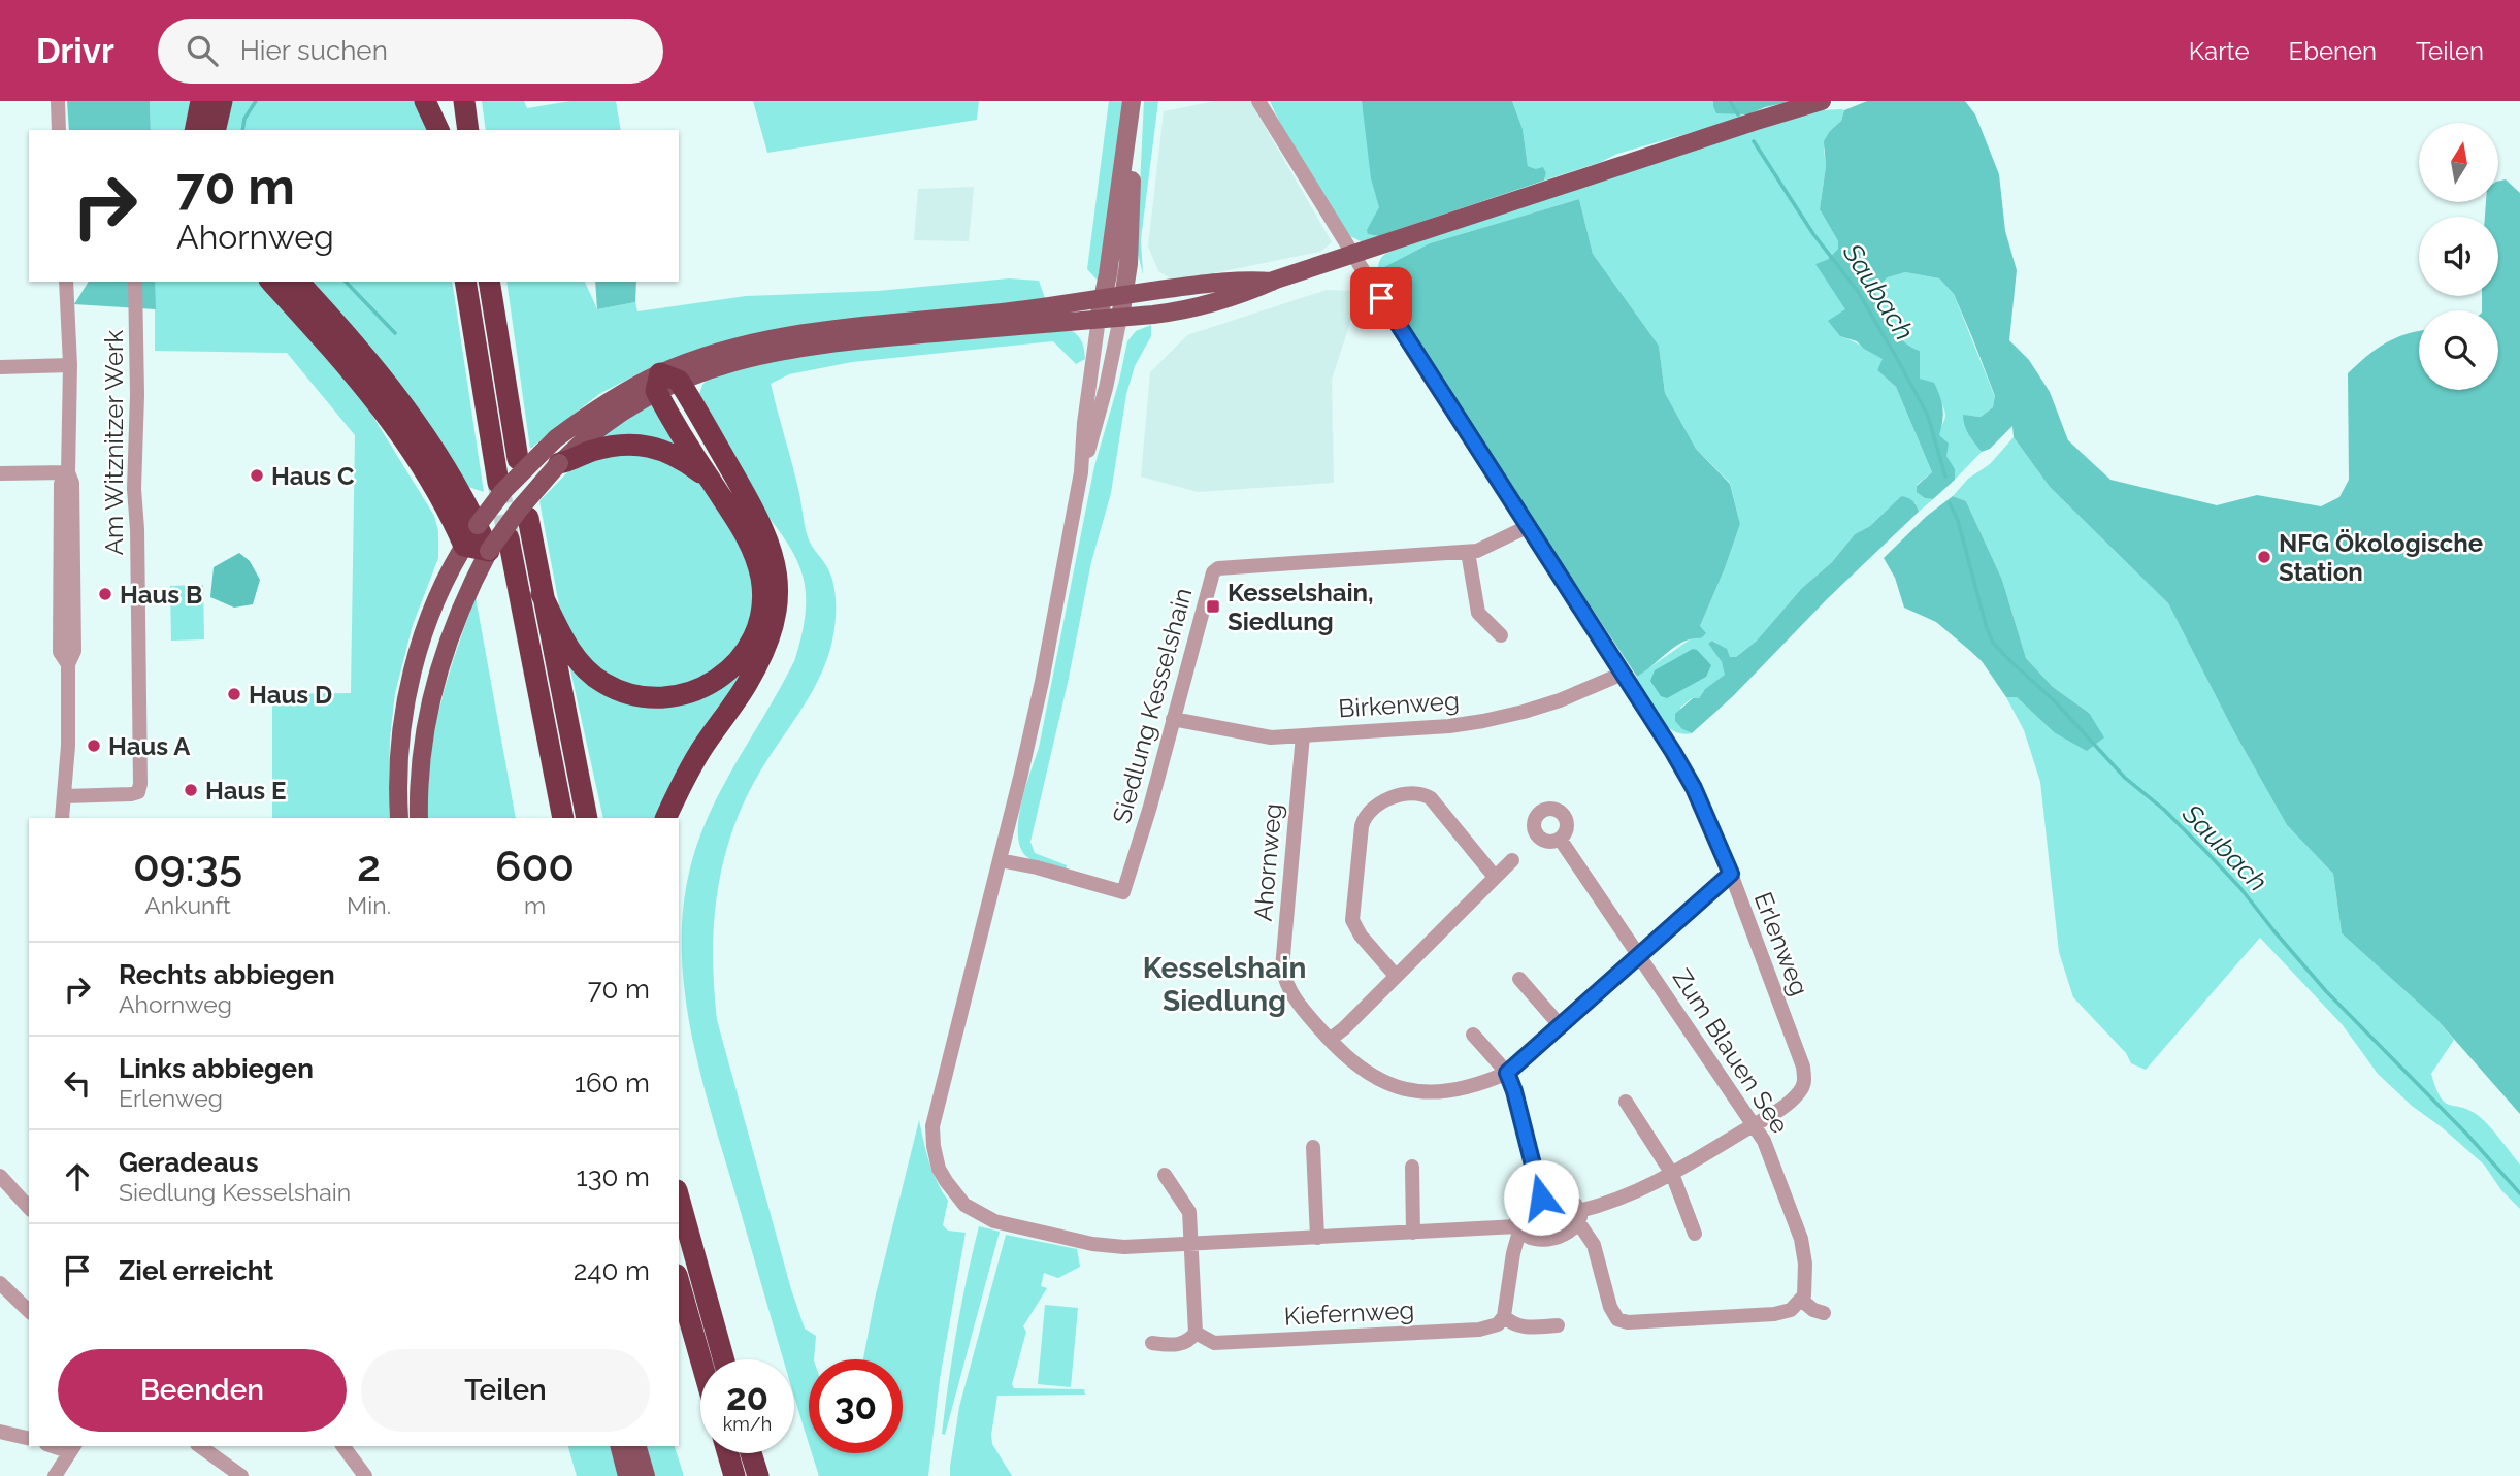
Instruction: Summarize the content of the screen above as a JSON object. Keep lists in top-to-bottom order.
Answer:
{
  "streets": {
    "street": [
      "Am Witznitzer Werk",
      "Birkenweg",
      "Siedlung Kesselshain",
      "Ahornweg",
      "Erlenweg",
      "Zum Blauen See",
      "Kiefernweg"
    ]
  },
  "crossings": [
    ["Birkenweg", "Siedlung Kesselshain"],
    ["Birkenweg", "Ahornweg"],
    ["Birkenweg", "Erlenweg"],
    ["Ahornweg", "Erlenweg"],
    ["Ahornweg", "Zum Blauen See"],
    ["Erlenweg", "Zum Blauen See"]
  ],
  "districts": ["Kesselshain Siedlung"],
  "water": ["Saubach"],
  "places": {
    "other": [
      "Haus C",
      "NFG Ökologische Station",
      "Haus B",
      "Haus D",
      "Haus A",
      "Haus E"
    ],
    "transit": ["Kesselshain, Siedlung"]
  },
  "north": "top",
  "page": {
    "header": "Drivr",
    "search": "Hier suchen",
    "nav": ["Karte", "Ebenen", "Teilen"],
    "turn": ["70 m", "Ahornweg"],
    "eta": [
      "09:35",
      "Ankunft",
      "2",
      "Min.",
      "600",
      "m"
    ],
    "list": [
      {
        "name": "Rechts abbiegen",
        "note": "Ahornweg",
        "value": "70 m"
      },
      {
        "name": "Links abbiegen",
        "note": "Erlenweg",
        "value": "160 m"
      },
      {
        "name": "Geradeaus",
        "note": "Siedlung Kesselshain",
        "value": "130 m"
      },
      {
        "name": "Ziel erreicht",
        "value": "240 m"
      }
    ],
    "buttons": ["Beenden", "Teilen"],
    "speed": "20 km/h",
    "limit": "30"
  }
}
